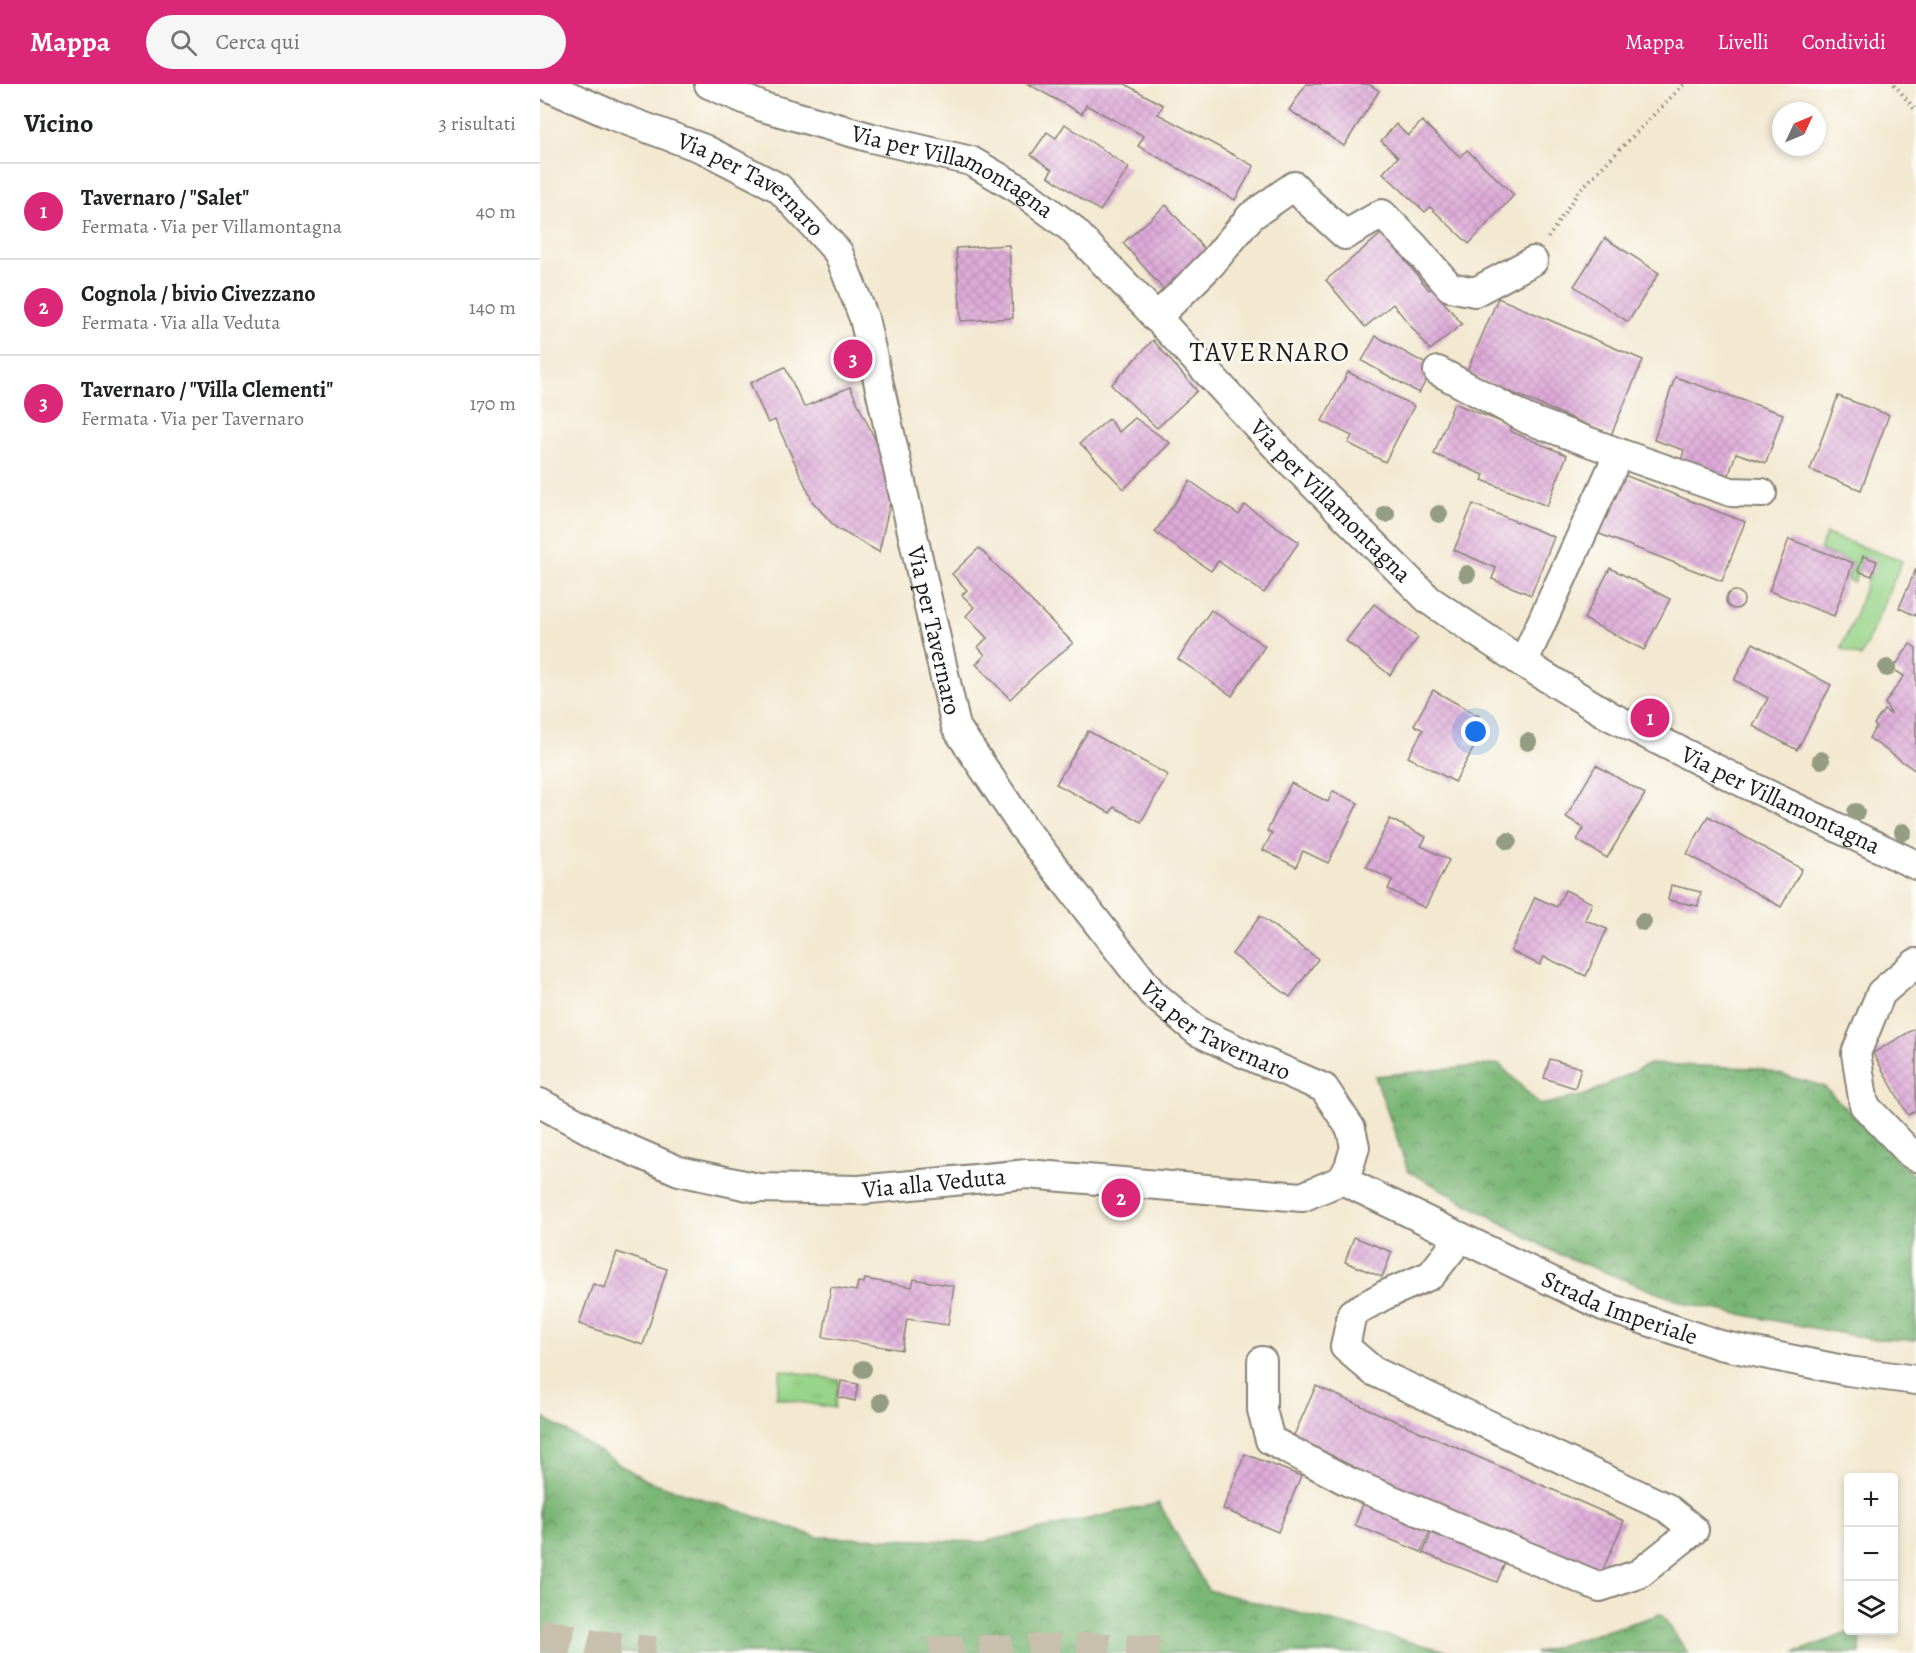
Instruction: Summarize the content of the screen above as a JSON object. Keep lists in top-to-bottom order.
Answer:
{
  "streets": {
    "street": [
      "Via per Villamontagna",
      "Via per Tavernaro",
      "Via alla Veduta",
      "Strada Imperiale"
    ]
  },
  "crossings": [
    ["Via per Tavernaro", "Via alla Veduta"],
    ["Via per Tavernaro", "Strada Imperiale"],
    ["Via alla Veduta", "Strada Imperiale"]
  ],
  "districts": ["TAVERNARO"],
  "north": "top right",
  "page": {
    "header": "Mappa",
    "search": "Cerca qui",
    "nav": ["Mappa", "Livelli", "Condividi"],
    "heading": ["Vicino", "3 risultati"],
    "list": [
      {
        "mark": "1",
        "name": "Tavernaro / \"Salet\"",
        "note": "Fermata · Via per Villamontagna",
        "value": "40 m"
      },
      {
        "mark": "2",
        "name": "Cognola / bivio Civezzano",
        "note": "Fermata · Via alla Veduta",
        "value": "140 m"
      },
      {
        "mark": "3",
        "name": "Tavernaro / \"Villa Clementi\"",
        "note": "Fermata · Via per Tavernaro",
        "value": "170 m"
      }
    ],
    "pins": ["3", "1", "2"],
    "map_buttons": ["+", "−"]
  }
}
